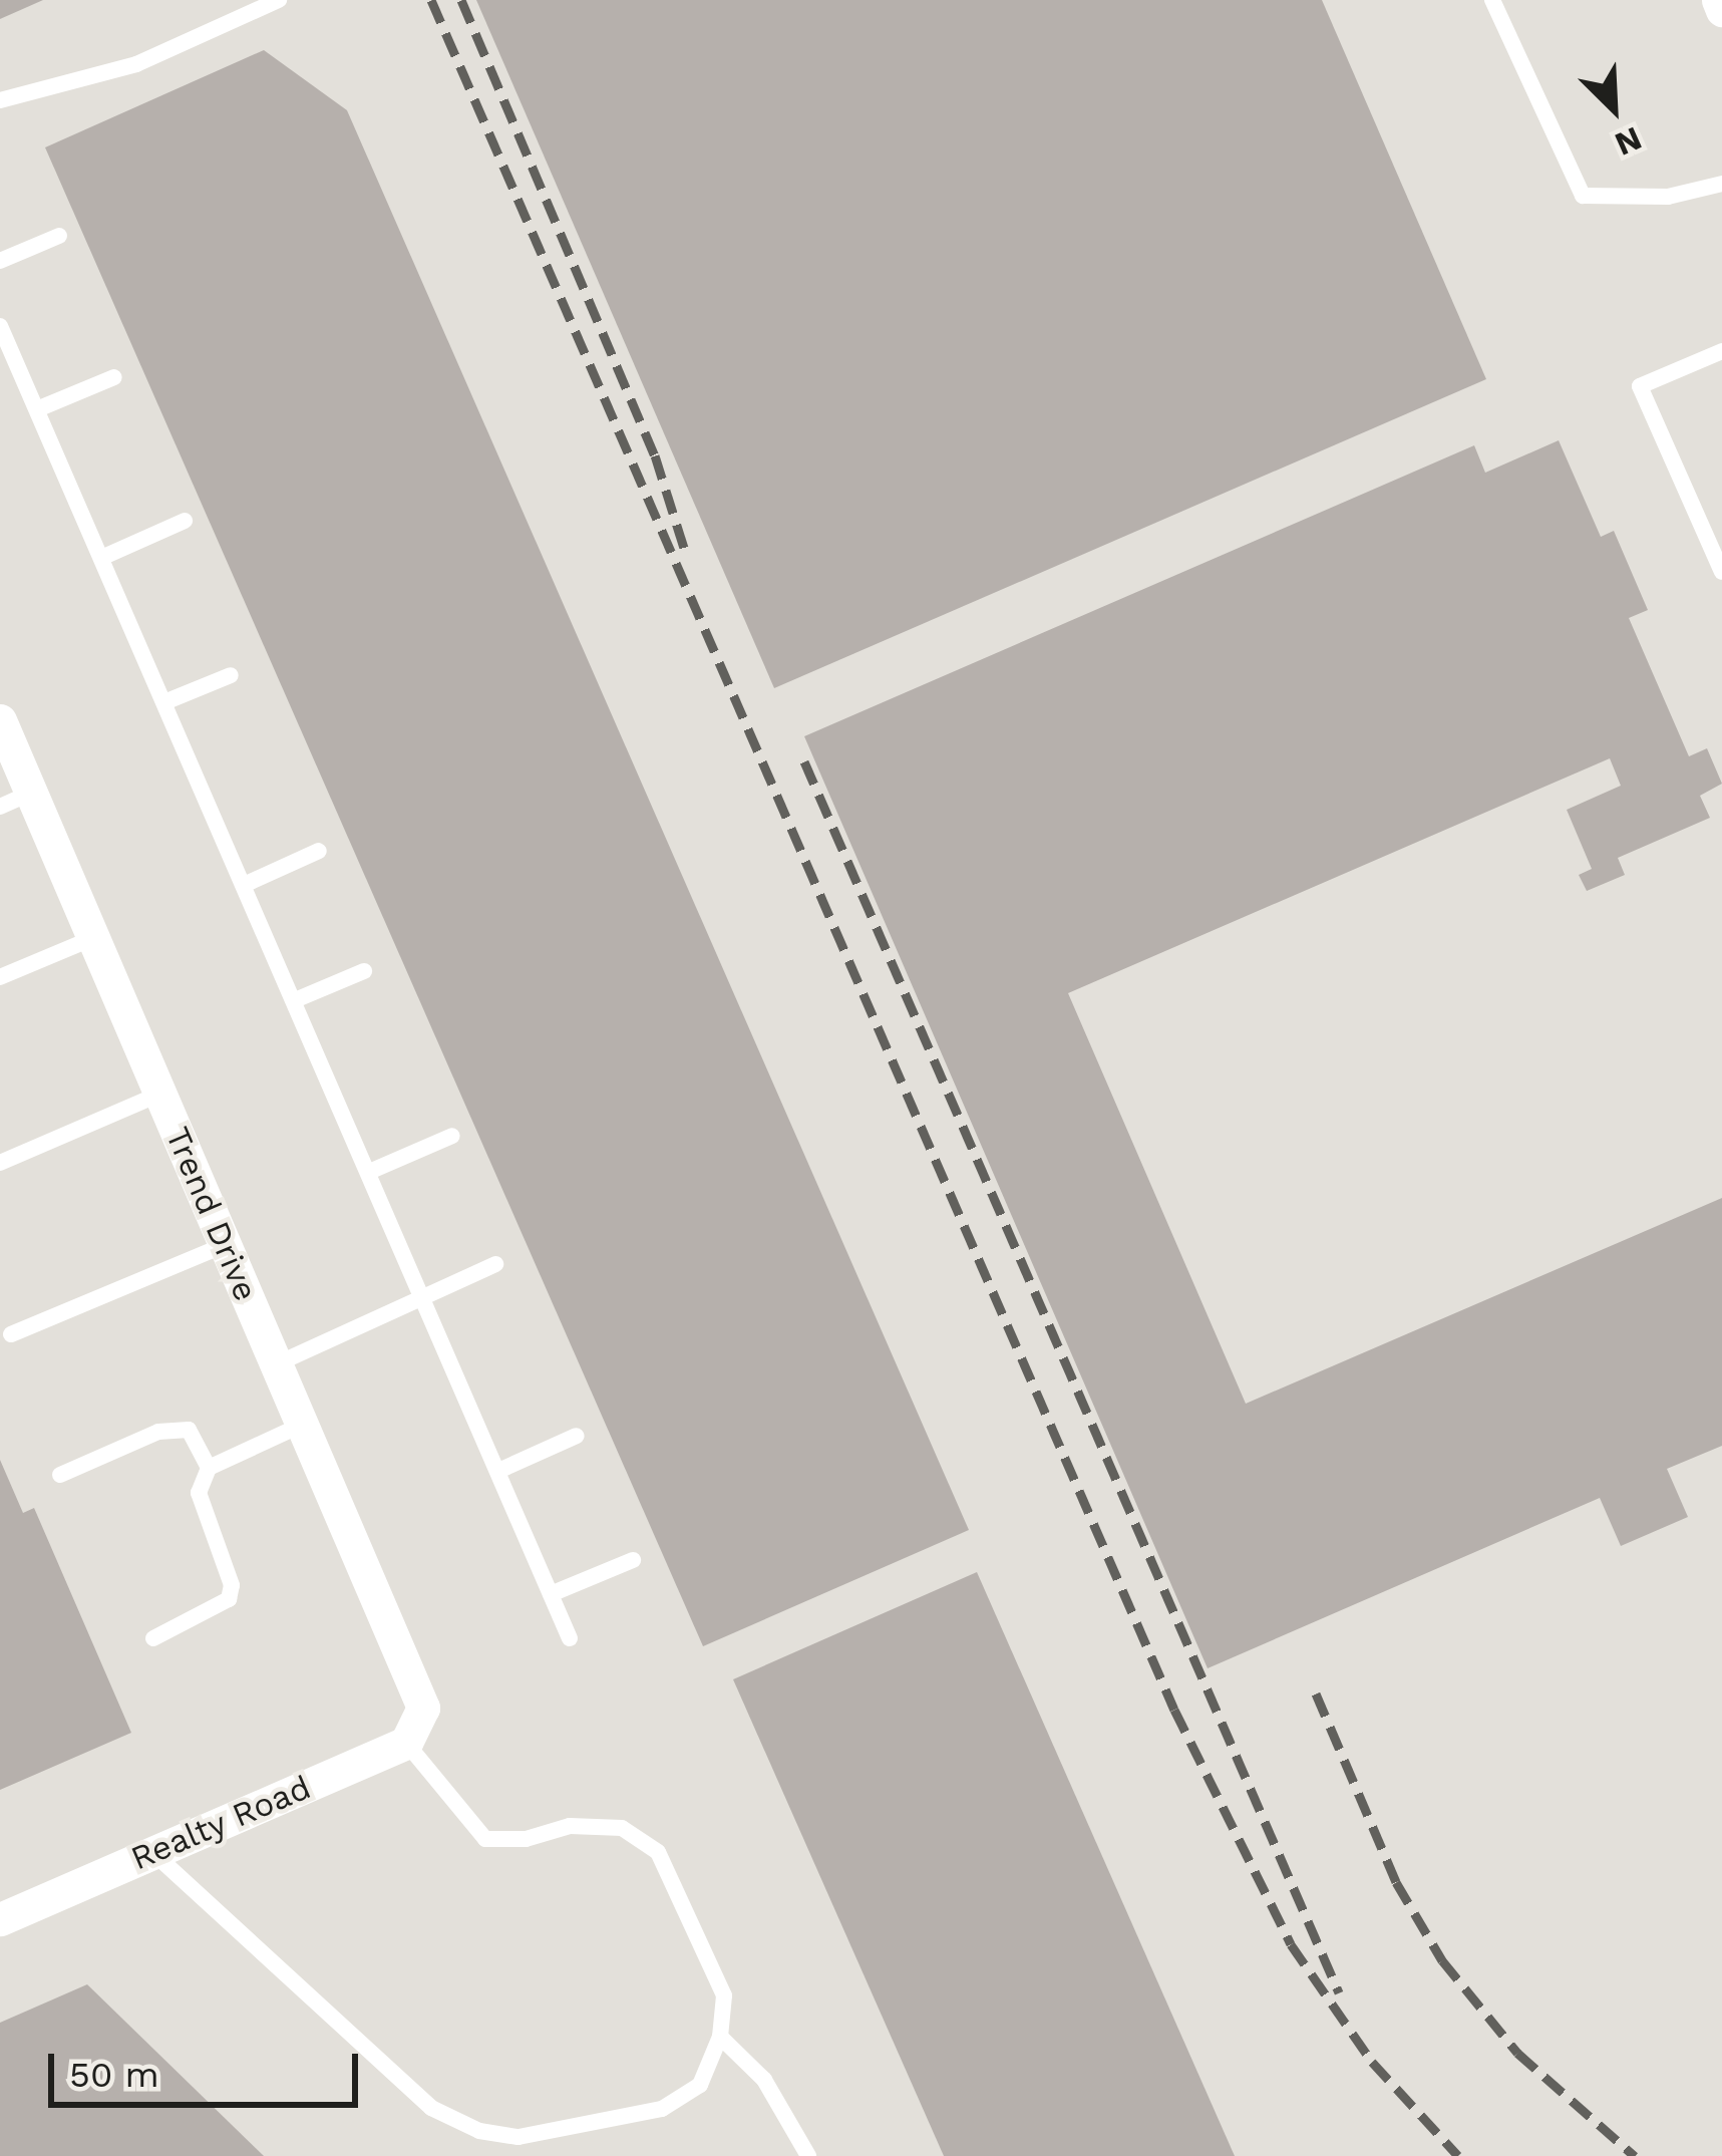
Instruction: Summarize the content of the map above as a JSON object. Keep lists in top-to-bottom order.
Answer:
{
  "streets": {
    "street": ["Trend Drive", "Realty Road"]
  },
  "crossings": [
    ["Trend Drive", "Realty Road"]
  ],
  "scale_bar": "50 m",
  "north": "bottom right"
}
